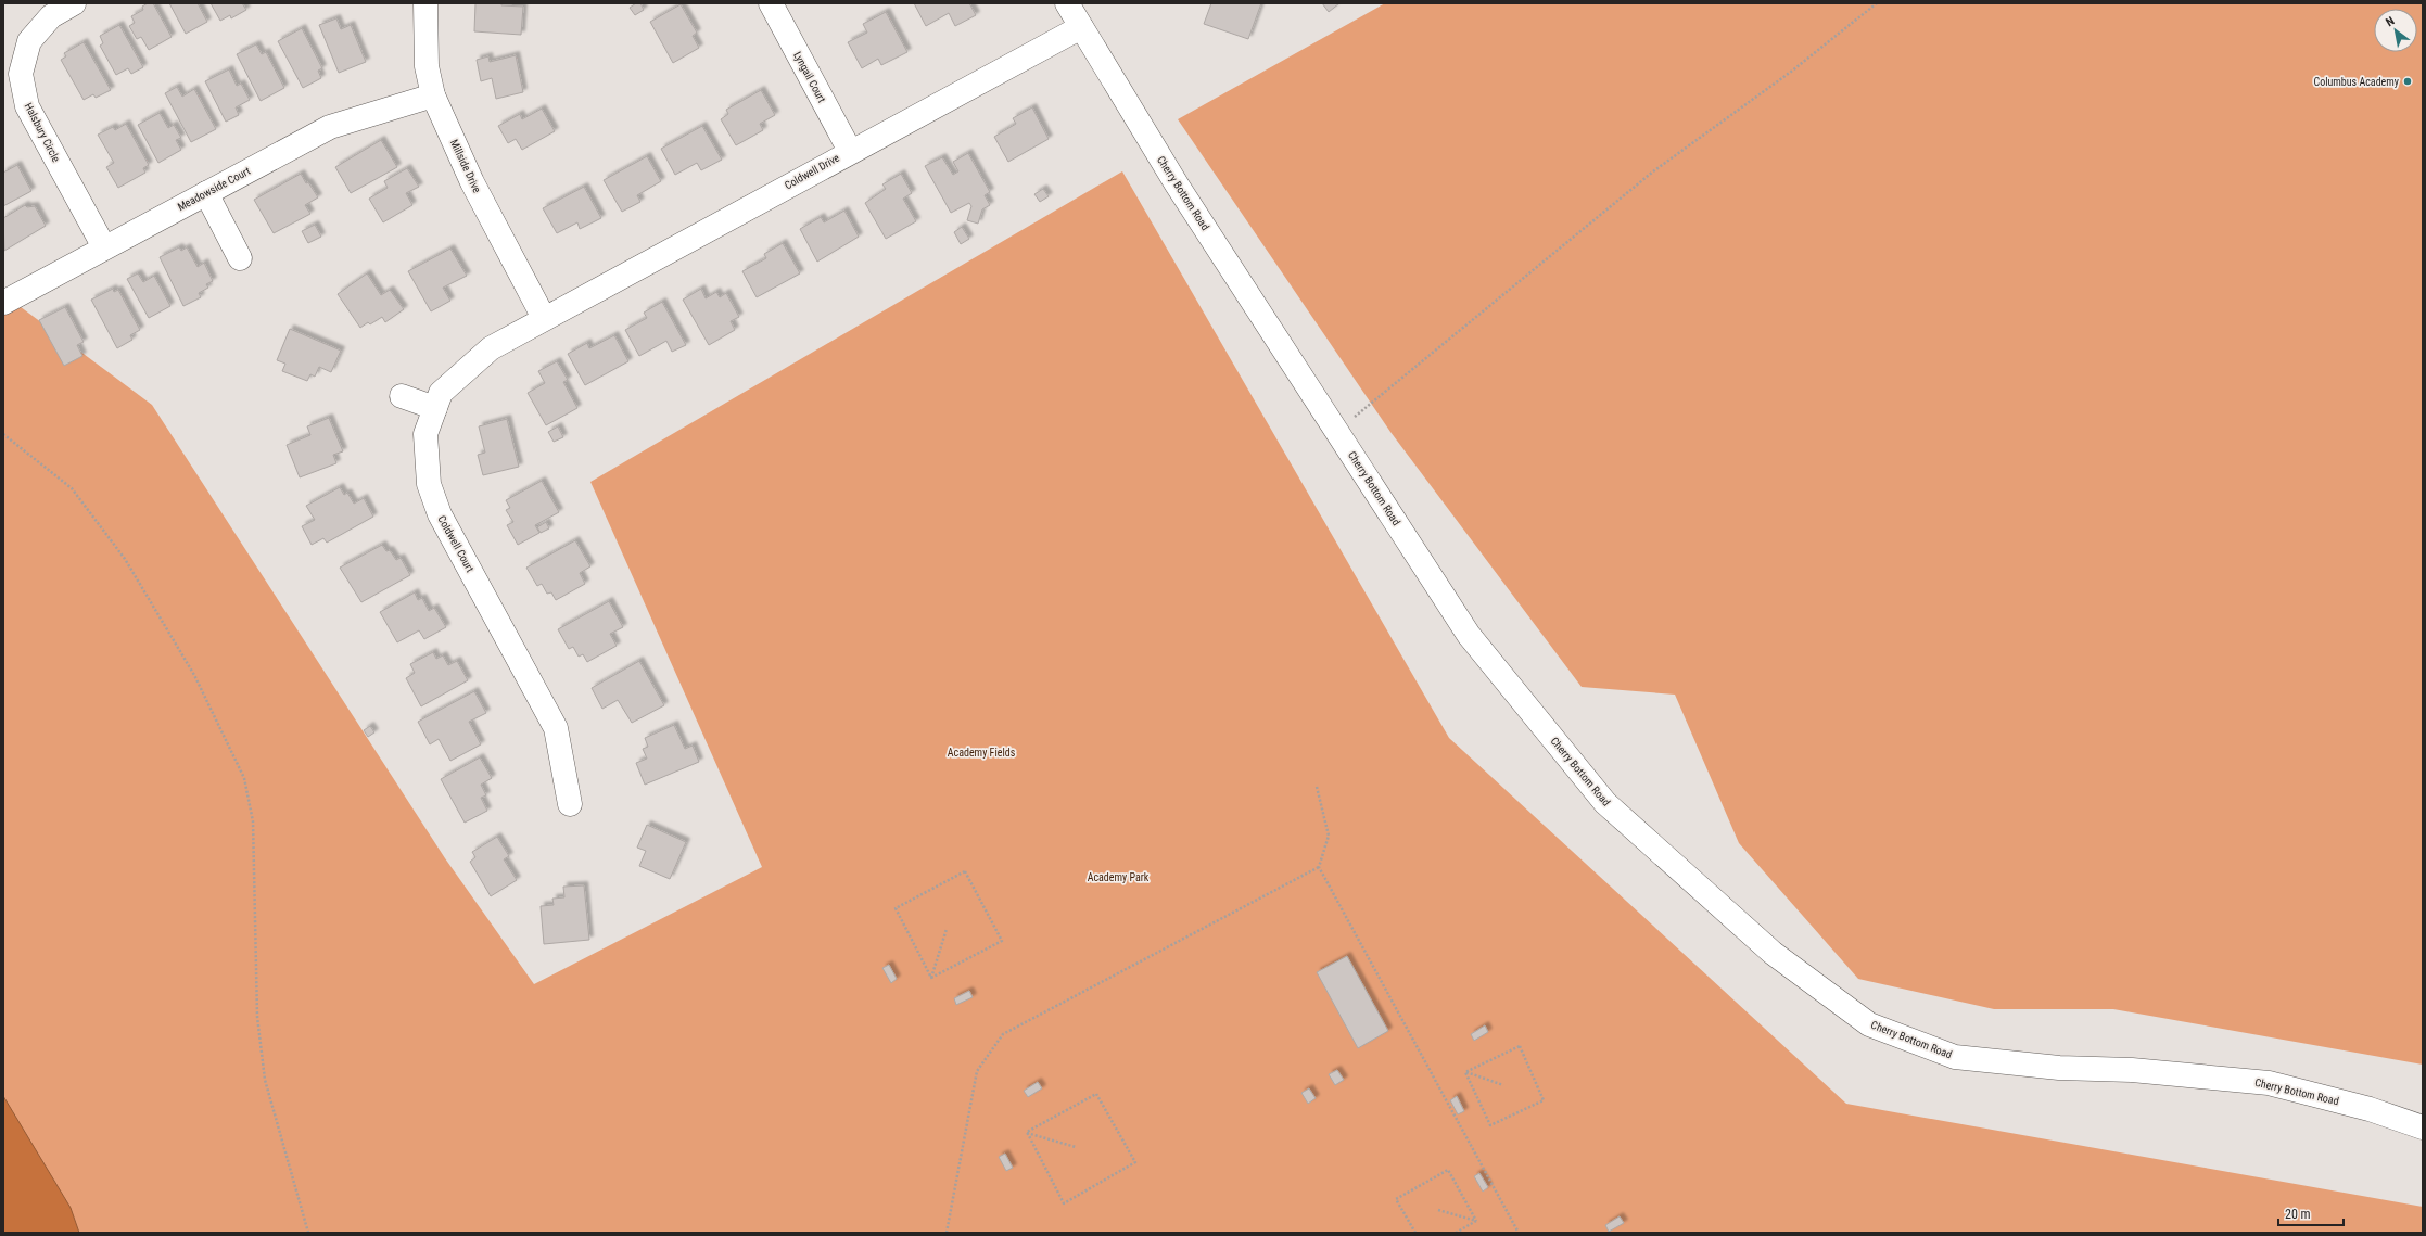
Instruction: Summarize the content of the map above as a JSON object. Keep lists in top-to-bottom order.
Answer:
{
  "streets": {
    "street": [
      "Lyngail Court",
      "Halsbury Circle",
      "Millside Drive",
      "Coldwell Drive",
      "Meadowside Court",
      "Cherry Bottom Road",
      "Coldwell Court"
    ]
  },
  "crossings": [
    ["Lyngail Court", "Coldwell Drive"],
    ["Halsbury Circle", "Meadowside Court"],
    ["Millside Drive", "Coldwell Drive"],
    ["Millside Drive", "Meadowside Court"],
    ["Millside Drive", "Coldwell Court"],
    ["Coldwell Drive", "Cherry Bottom Road"],
    ["Coldwell Drive", "Coldwell Court"]
  ],
  "parks": ["Academy Fields", "Academy Park"],
  "places": ["Columbus Academy"],
  "scale_bar": "20 m",
  "north": "top left"
}
